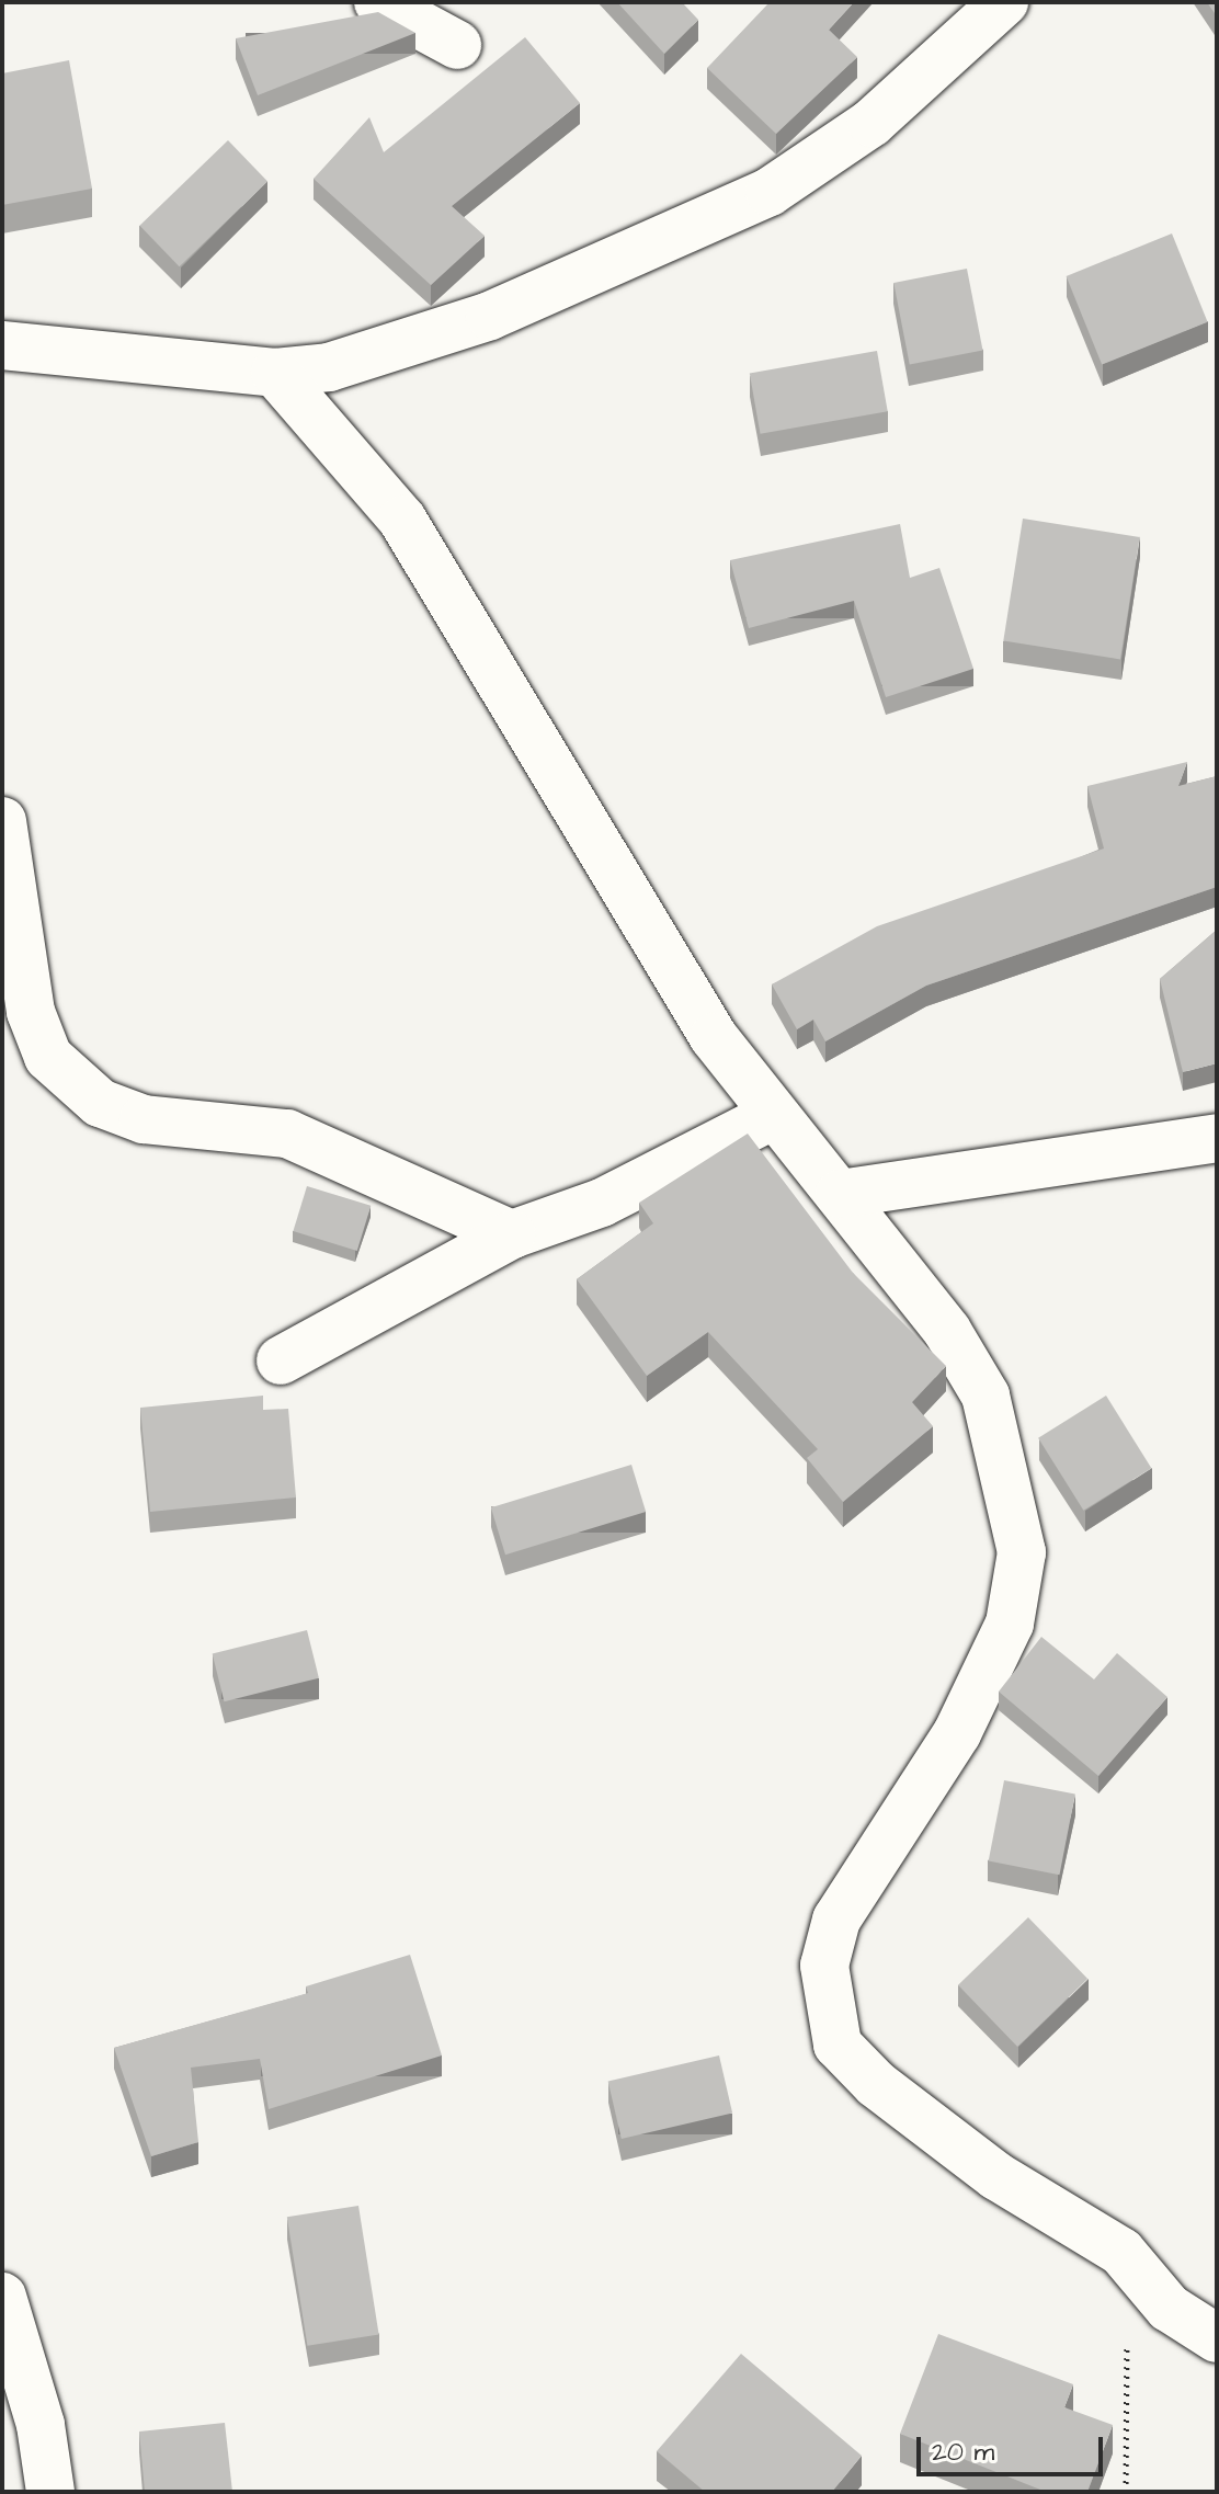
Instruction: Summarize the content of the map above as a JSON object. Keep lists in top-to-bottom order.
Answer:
{
  "scale_bar": "20 m"
}
